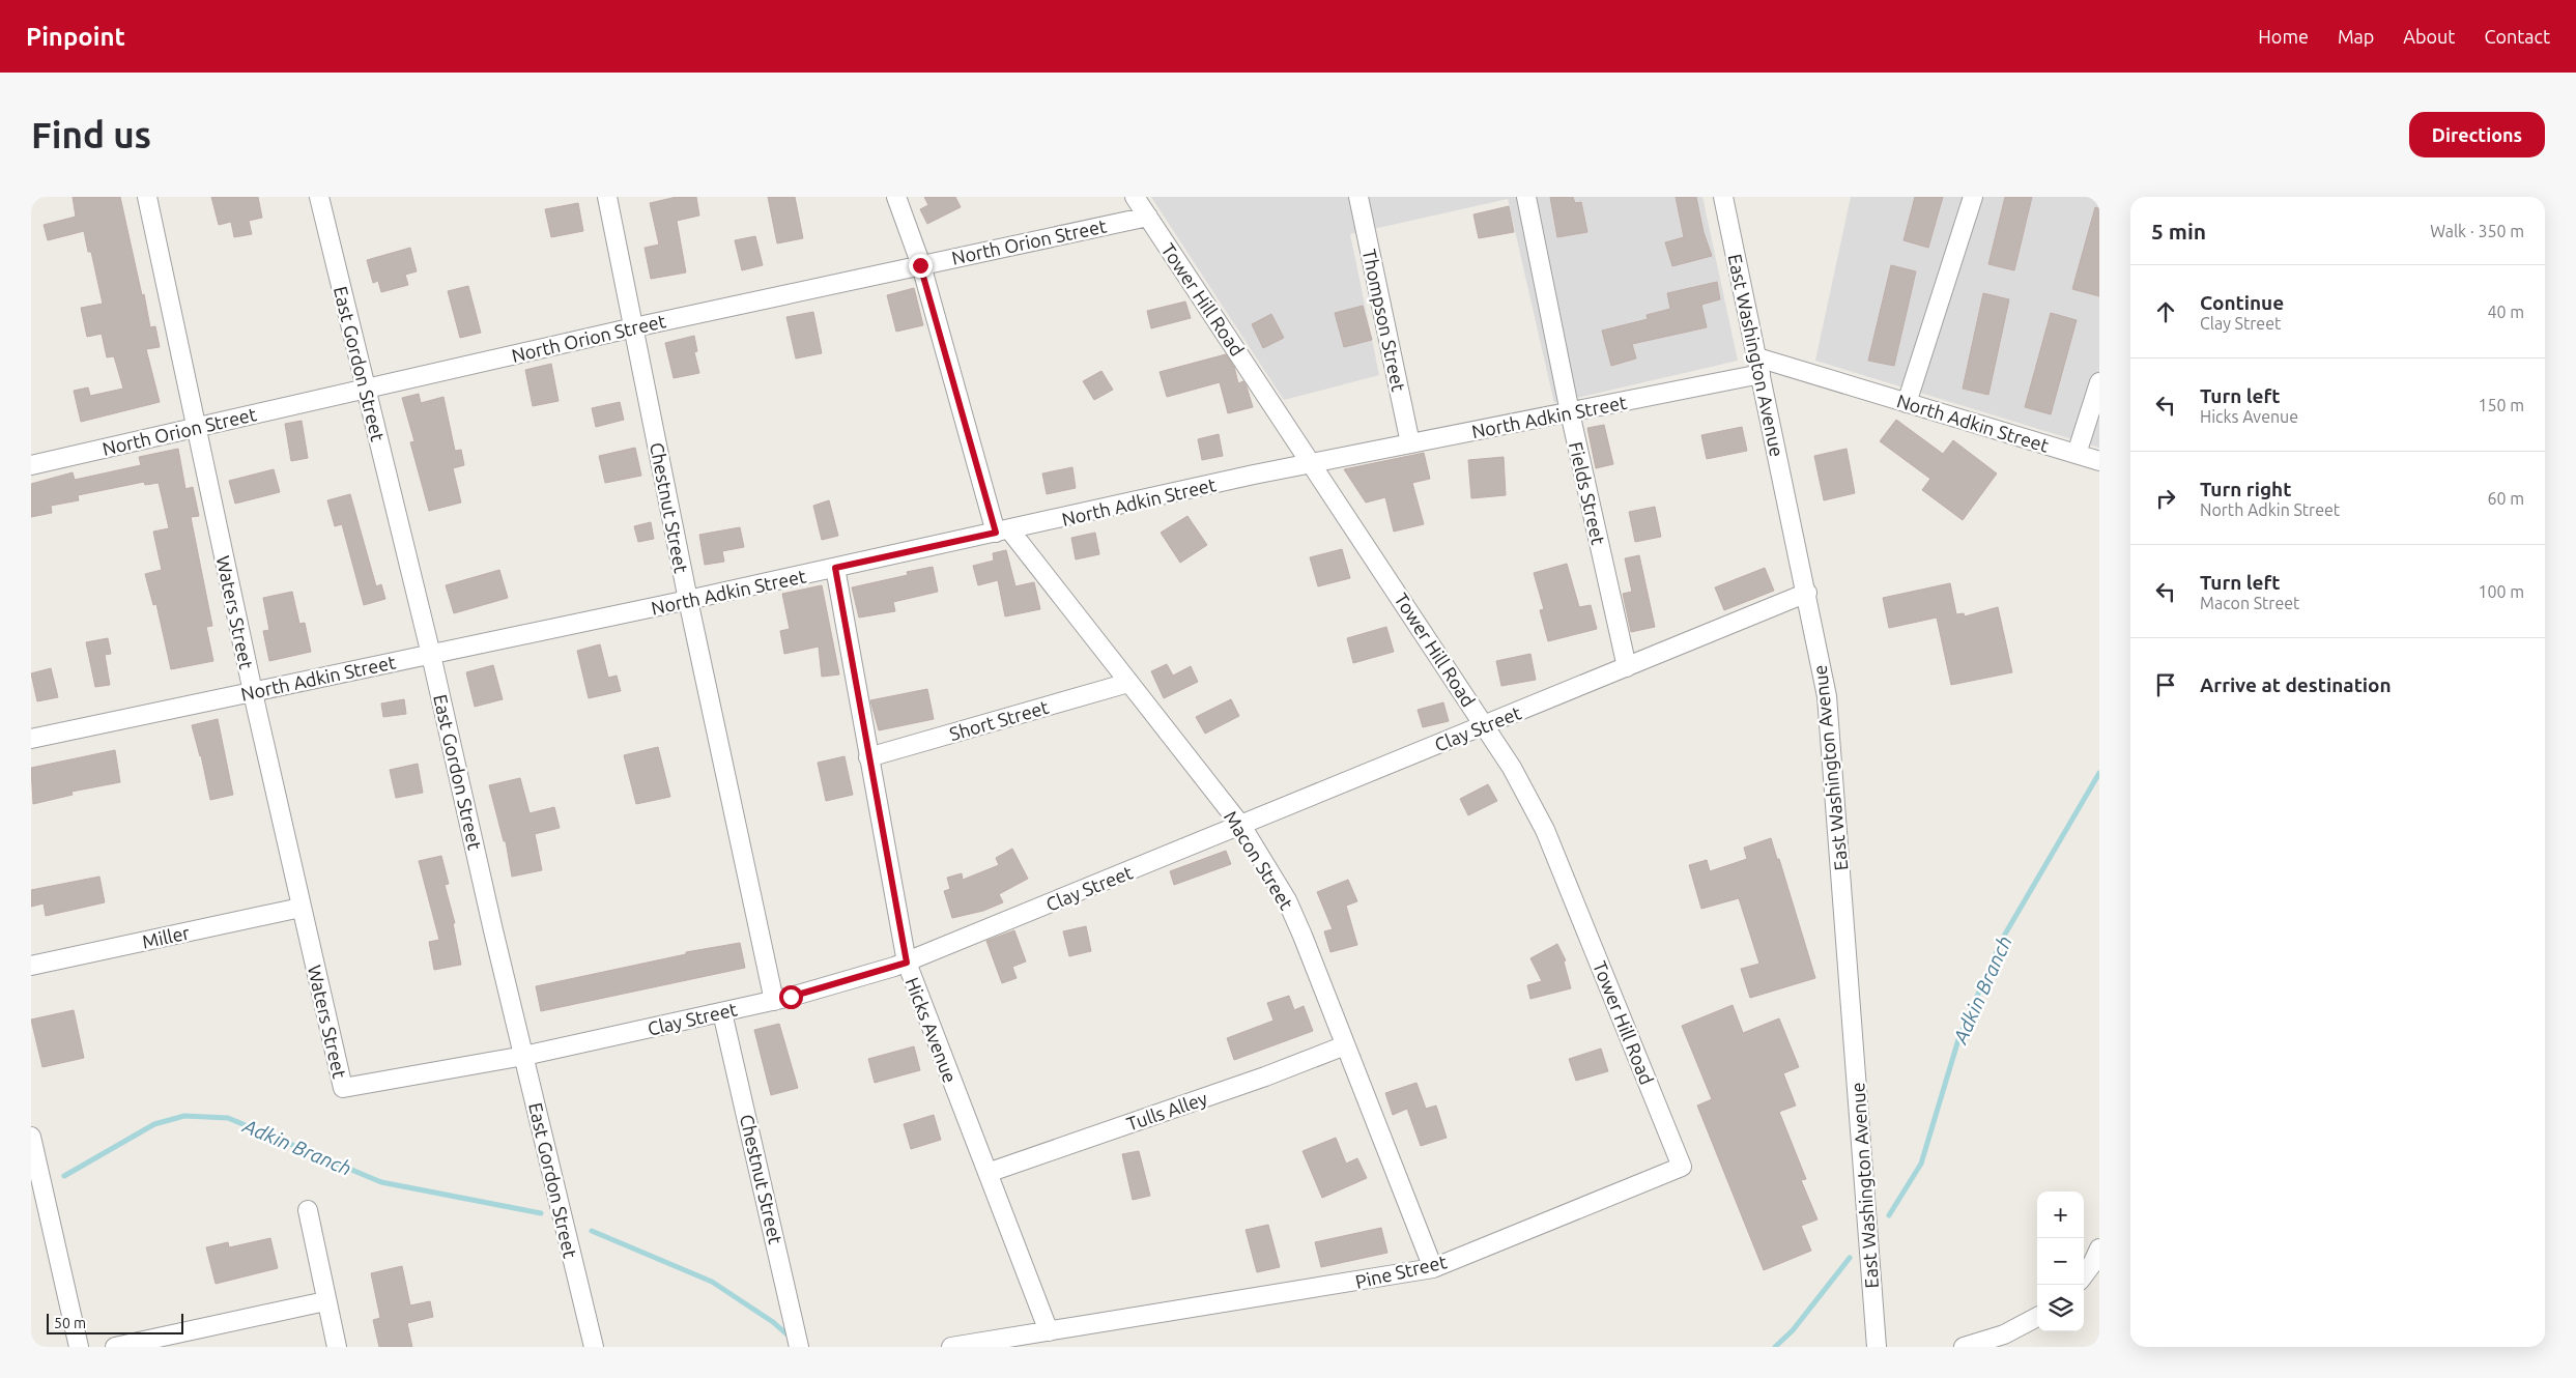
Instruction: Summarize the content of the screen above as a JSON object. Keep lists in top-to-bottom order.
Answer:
{
  "streets": {
    "street": [
      "North Orion Street",
      "Tower Hill Road",
      "Thompson Street",
      "East Washington Avenue",
      "East Gordon Street",
      "North Adkin Street",
      "Fields Street",
      "Chestnut Street",
      "Waters Street",
      "Short Street",
      "Clay Street",
      "Macon Street",
      "Miller",
      "Hicks Avenue",
      "Tulls Alley",
      "Pine Street"
    ]
  },
  "crossings": [
    ["North Orion Street", "Tower Hill Road"],
    ["North Orion Street", "East Gordon Street"],
    ["North Orion Street", "Chestnut Street"],
    ["North Orion Street", "Waters Street"],
    ["North Orion Street", "Macon Street"],
    ["Tower Hill Road", "North Adkin Street"],
    ["Tower Hill Road", "Clay Street"],
    ["Tower Hill Road", "Pine Street"],
    ["Thompson Street", "North Adkin Street"],
    ["East Washington Avenue", "North Adkin Street"],
    ["East Washington Avenue", "Clay Street"],
    ["East Gordon Street", "North Adkin Street"],
    ["East Gordon Street", "Clay Street"],
    ["North Adkin Street", "Fields Street"],
    ["North Adkin Street", "Chestnut Street"],
    ["North Adkin Street", "Waters Street"],
    ["North Adkin Street", "Macon Street"],
    ["North Adkin Street", "Hicks Avenue"],
    ["Fields Street", "Clay Street"],
    ["Chestnut Street", "Clay Street"],
    ["Waters Street", "Clay Street"],
    ["Waters Street", "Miller"],
    ["Short Street", "Macon Street"],
    ["Short Street", "Hicks Avenue"],
    ["Clay Street", "Macon Street"],
    ["Clay Street", "Hicks Avenue"],
    ["Macon Street", "Tulls Alley"],
    ["Macon Street", "Pine Street"],
    ["Hicks Avenue", "Tulls Alley"],
    ["Hicks Avenue", "Pine Street"]
  ],
  "water": ["Adkin Branch"],
  "scale_bar": "50 m",
  "page": {
    "header": "Pinpoint",
    "nav": [
      "Home",
      "Map",
      "About",
      "Contact"
    ],
    "buttons": "Directions",
    "title": "Find us",
    "heading": ["5 min", "Walk · 350 m"],
    "list": [
      ["Continue", "Clay Street", "40 m"],
      ["Turn left", "Hicks Avenue", "150 m"],
      ["Turn right", "North Adkin Street", "60 m"],
      ["Turn left", "Macon Street", "100 m"],
      "Arrive at destination"
    ],
    "map_buttons": ["+", "−"],
    "scale": "50 m"
  }
}
